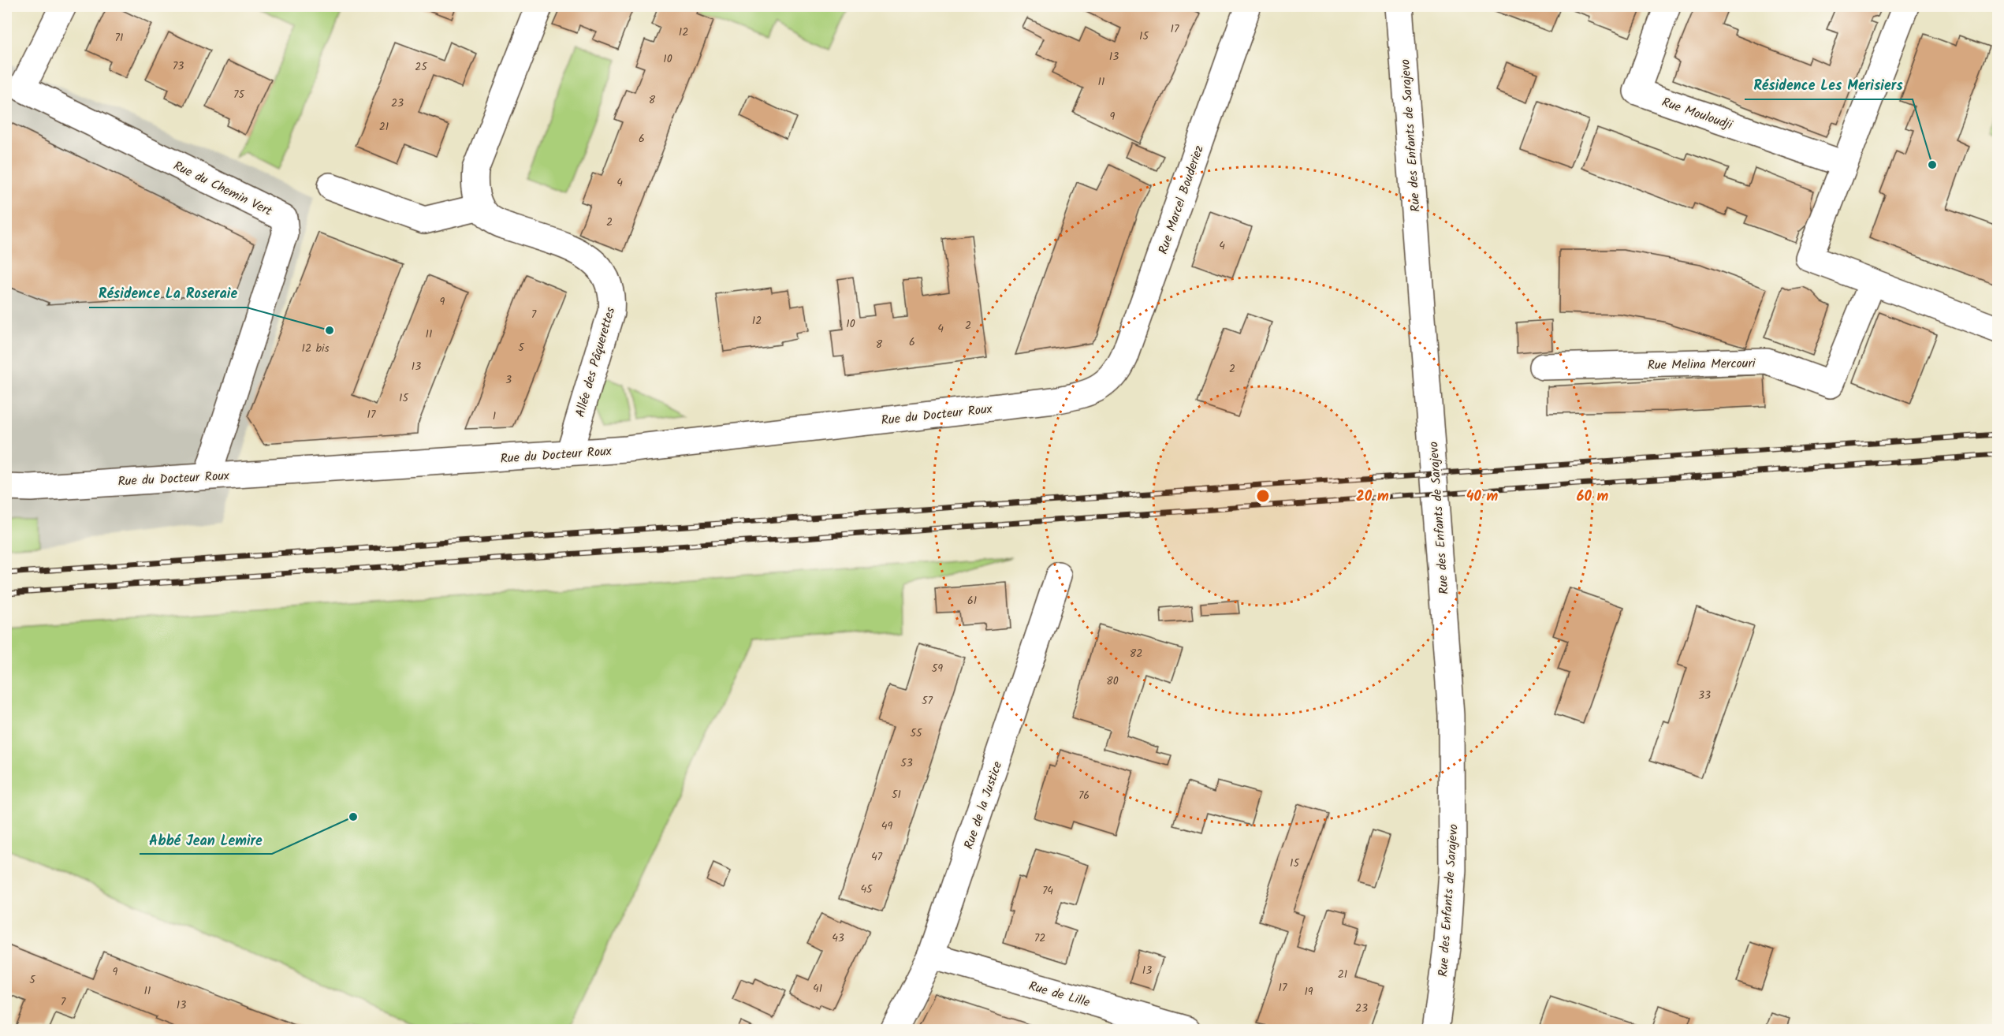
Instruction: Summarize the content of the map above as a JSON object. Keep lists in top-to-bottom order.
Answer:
{
  "streets": {
    "street": [
      "Rue Mouloudji",
      "Rue des Enfants de Sarajevo",
      "Rue du Chemin Vert",
      "Rue Marcel Bouderiez",
      "Allée des Pâquerettes",
      "Rue Melina Mercouri",
      "Rue du Docteur Roux",
      "Rue de la Justice",
      "Rue de Lille"
    ]
  },
  "crossings": [
    ["Rue du Chemin Vert", "Rue du Docteur Roux"],
    ["Rue Marcel Bouderiez", "Rue du Docteur Roux"],
    ["Allée des Pâquerettes", "Rue du Docteur Roux"],
    ["Rue de la Justice", "Rue de Lille"]
  ],
  "places": ["Résidence Les Merisiers", "Résidence La Roseraie", "Abbé Jean Lemire"],
  "house_numbers": [
    "17",
    "12",
    "15",
    "71",
    "13",
    "10",
    "73",
    "25",
    "11",
    "75",
    "8",
    "23",
    "9",
    "21",
    "6",
    "4",
    "2",
    "4",
    "9",
    "7",
    "12",
    "10",
    "2",
    "4",
    "11",
    "6",
    "8",
    "5",
    "12 bis",
    "13",
    "2",
    "3",
    "15",
    "17",
    "1",
    "61",
    "82",
    "59",
    "80",
    "33",
    "57",
    "55",
    "53",
    "51",
    "76",
    "49",
    "47",
    "15",
    "45",
    "74",
    "43",
    "72",
    "13",
    "9",
    "21",
    "5",
    "17",
    "41",
    "11",
    "19",
    "7",
    "13",
    "23"
  ],
  "rings": ["20 m", "40 m", "60 m"]
}
